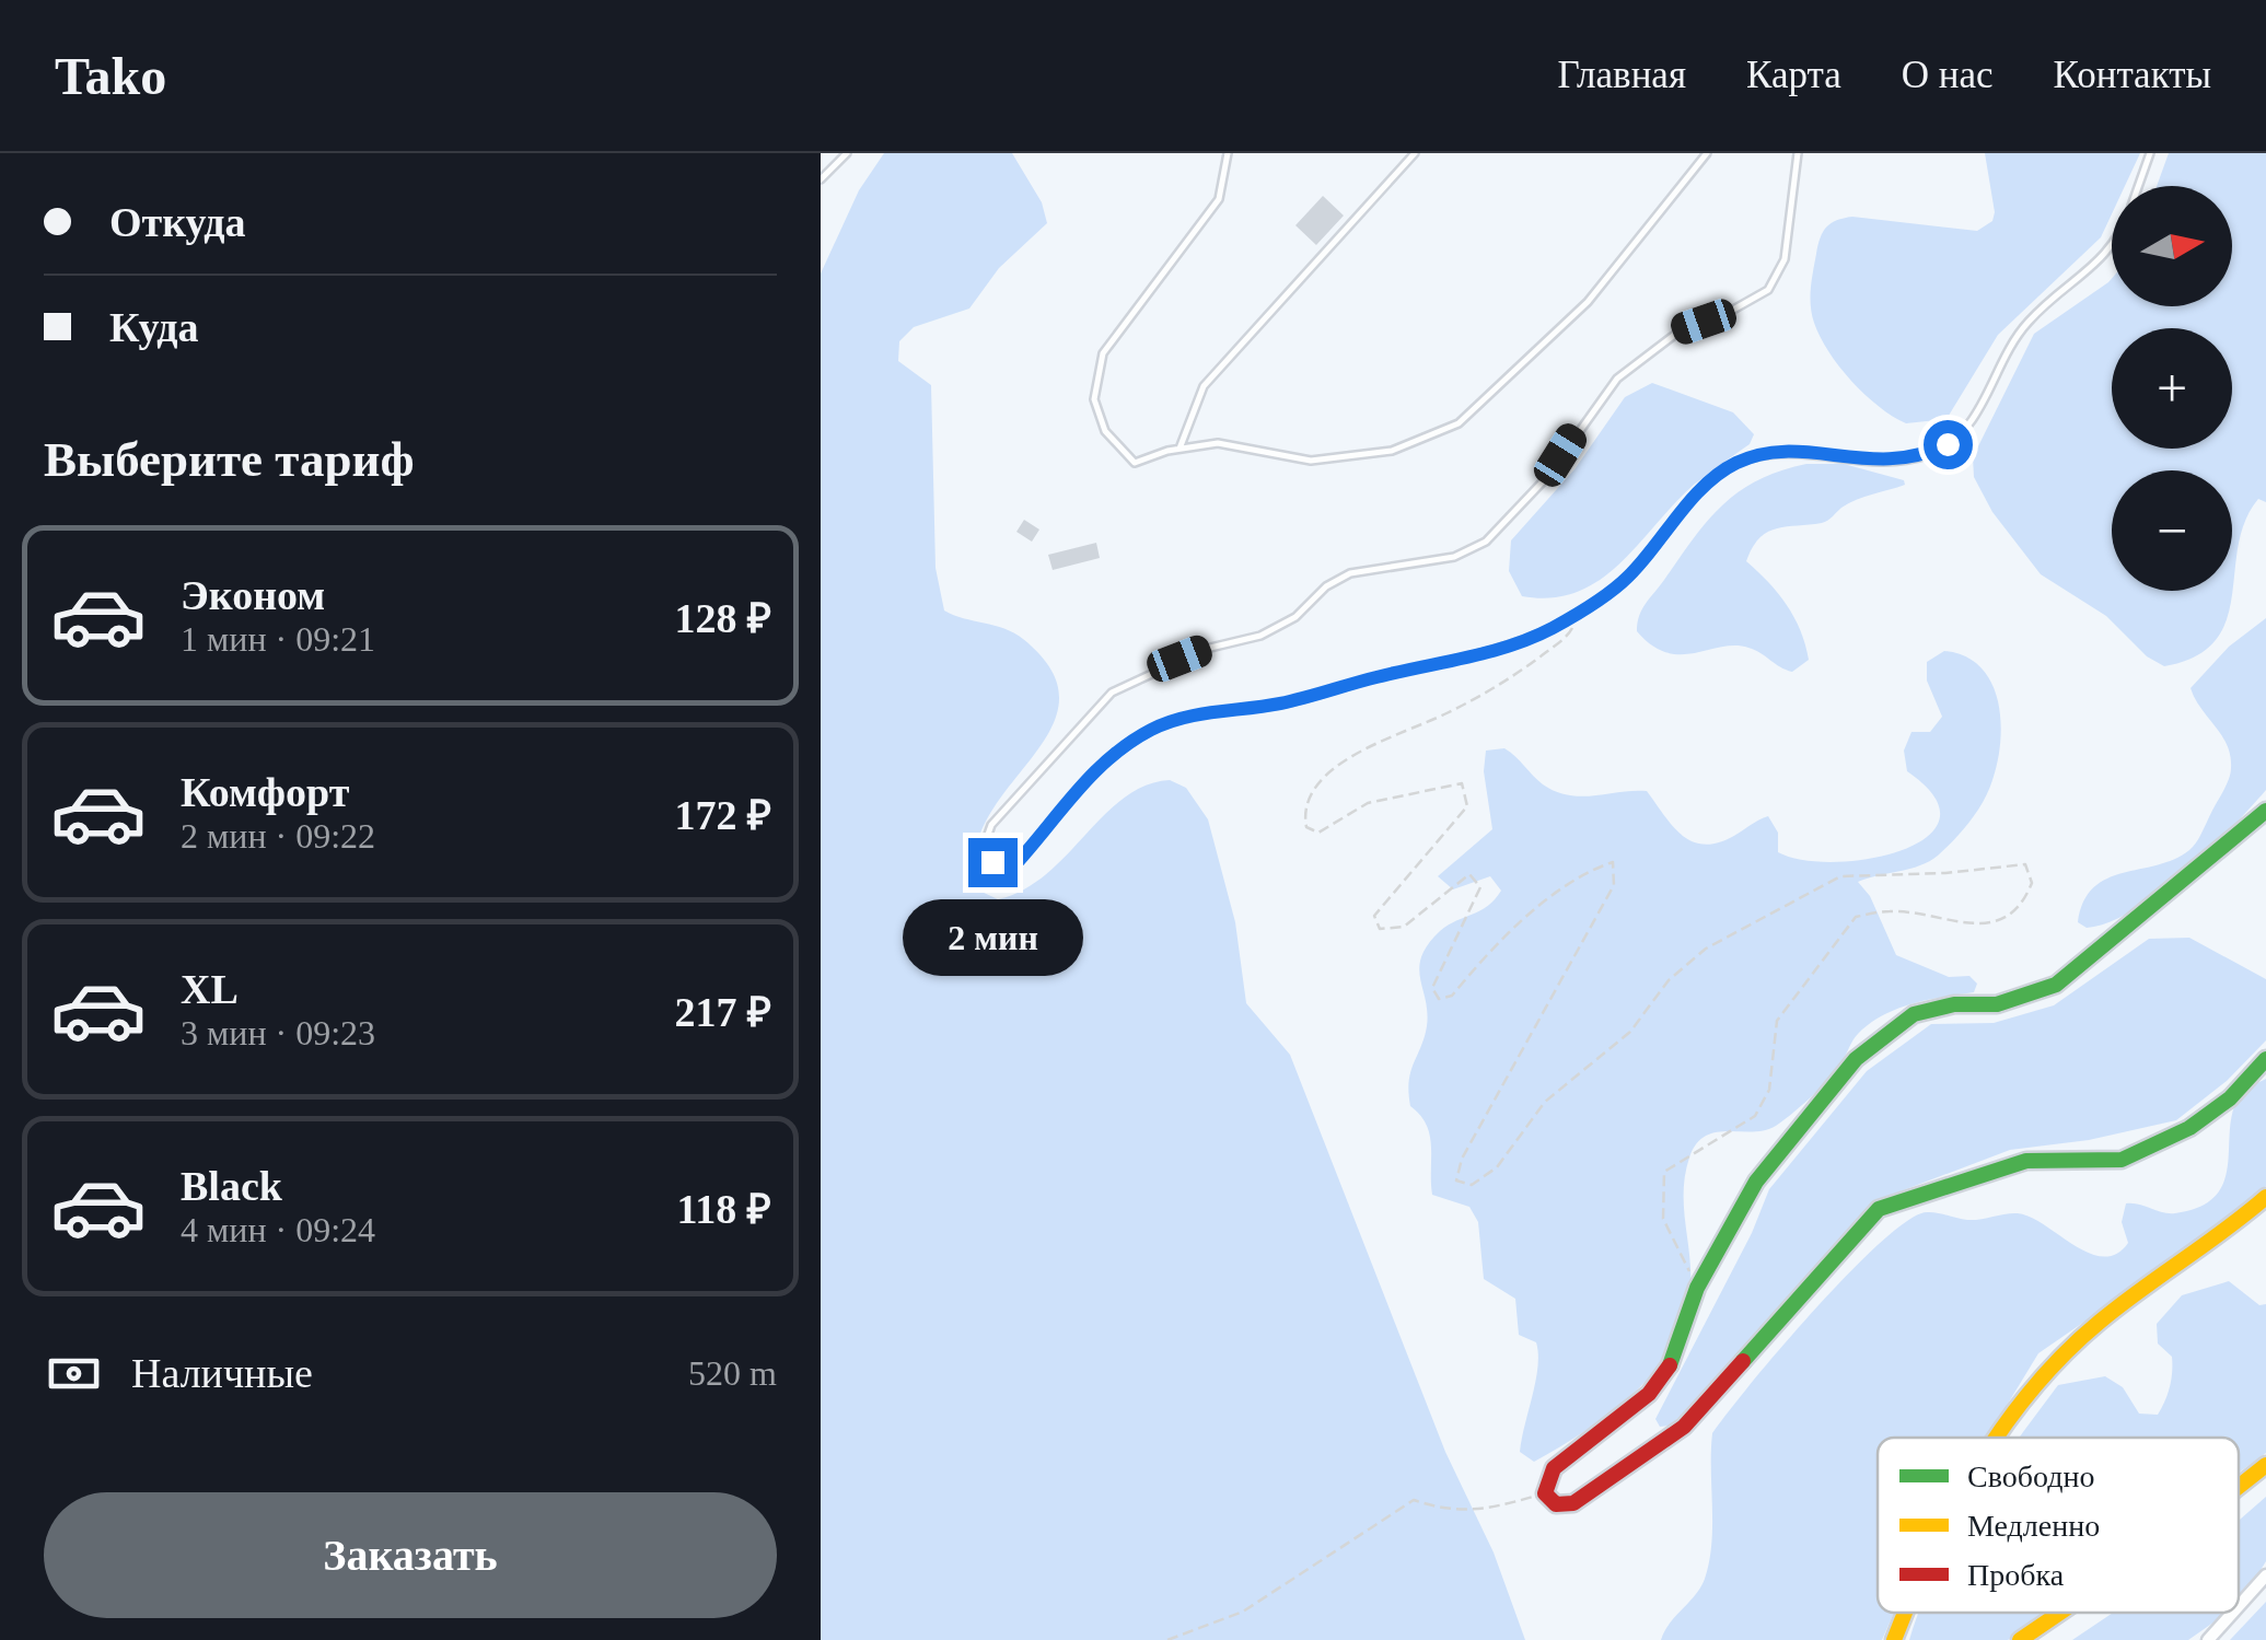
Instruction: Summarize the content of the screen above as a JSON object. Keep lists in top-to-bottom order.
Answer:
{
  "legend": ["Свободно", "Медленно", "Пробка"],
  "north": "right",
  "page": {
    "header": "Tako",
    "nav": [
      "Главная",
      "Карта",
      "О нас",
      "Контакты"
    ],
    "banner": ["Откуда", "Куда"],
    "map_buttons": ["+", "−"],
    "heading": "Выберите тариф",
    "list": [
      {
        "name": "Эконом",
        "note": "1 мин · 09:21",
        "value": "128 ₽"
      },
      {
        "name": "Комфорт",
        "note": "2 мин · 09:22",
        "value": "172 ₽"
      },
      {
        "name": "XL",
        "note": "3 мин · 09:23",
        "value": "217 ₽"
      },
      {
        "name": "Black",
        "note": "4 мин · 09:24",
        "value": "118 ₽"
      }
    ],
    "bubble": "2 мин",
    "pay": ["Наличные", "520 m"],
    "buttons": "Заказать"
  }
}
